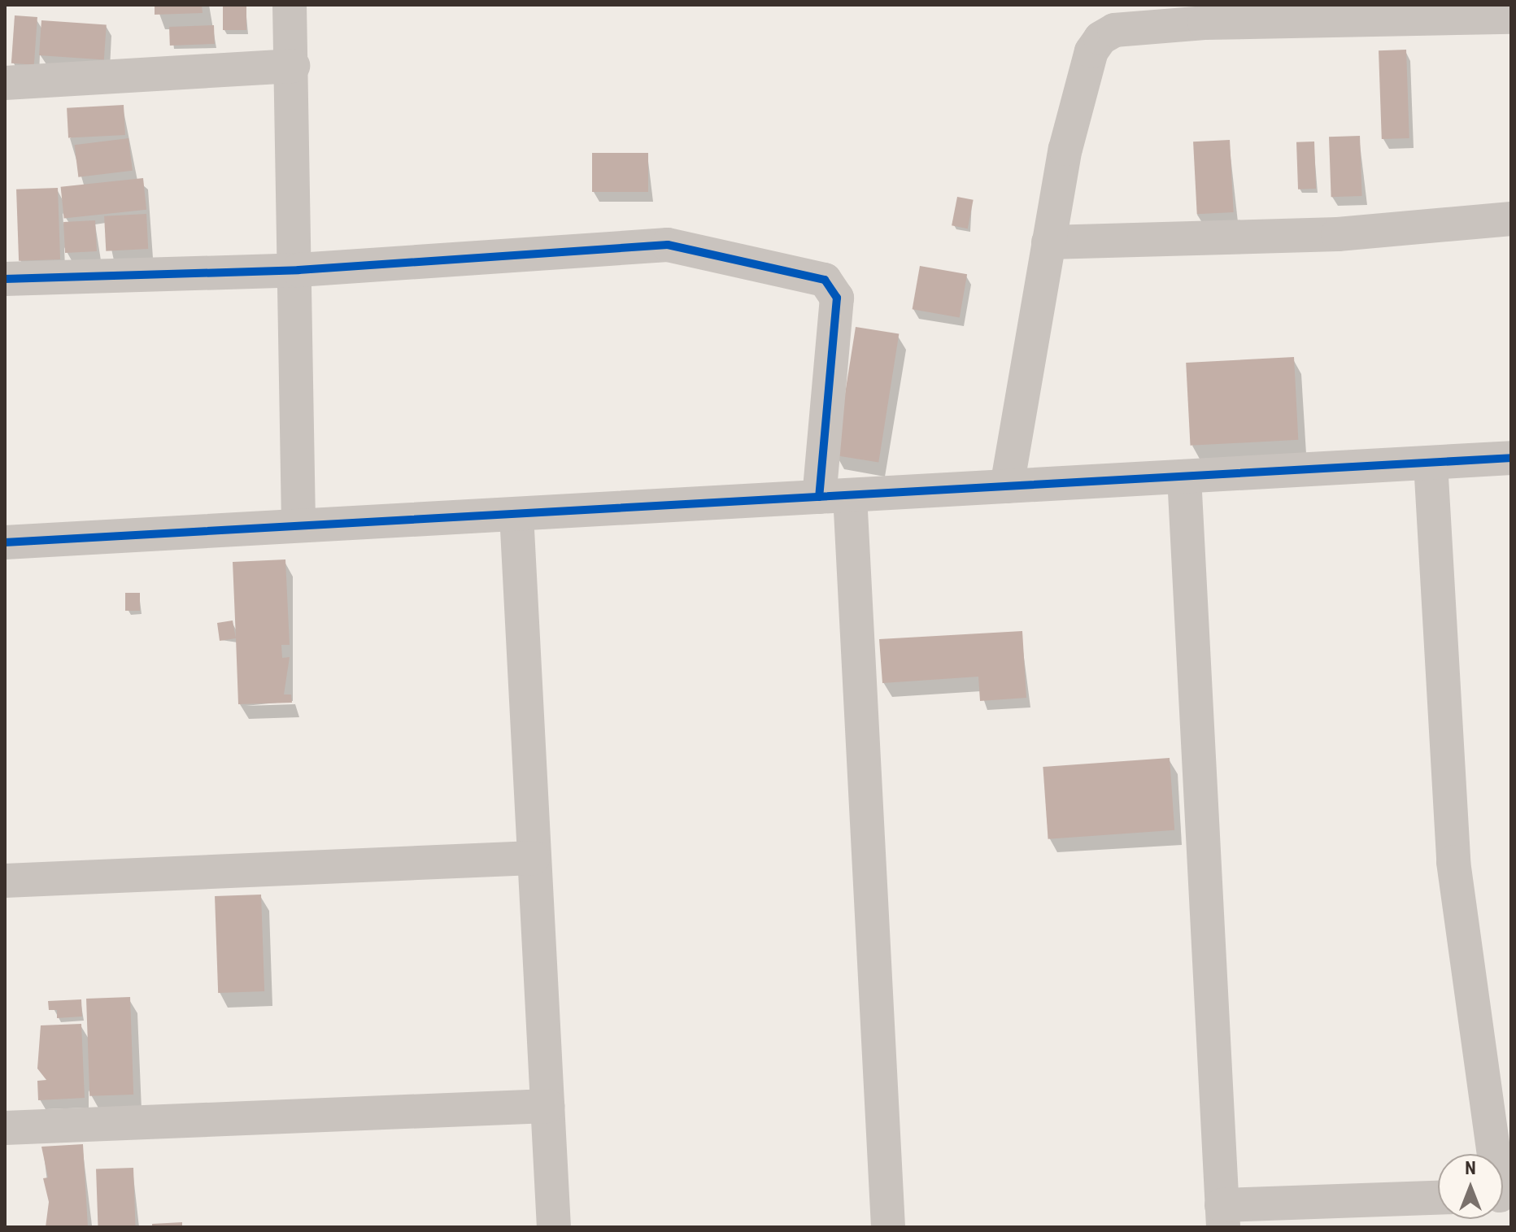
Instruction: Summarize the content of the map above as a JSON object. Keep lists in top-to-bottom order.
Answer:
{
  "north": "top"
}
